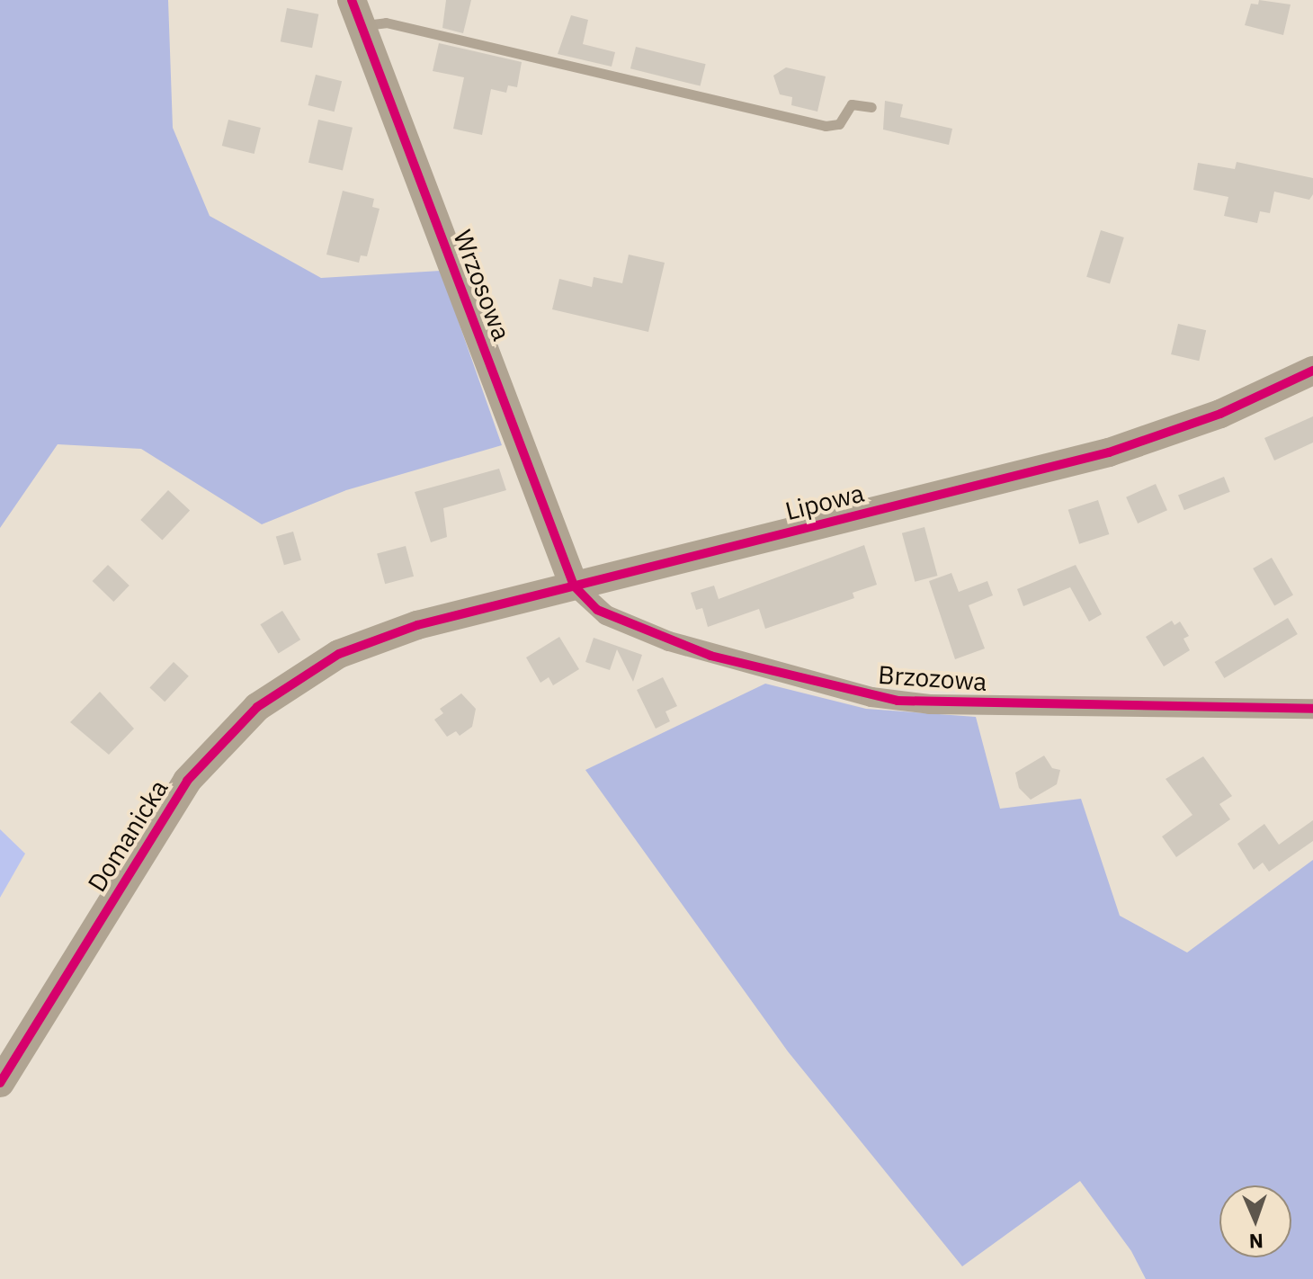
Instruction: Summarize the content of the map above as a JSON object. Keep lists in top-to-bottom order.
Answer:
{
  "streets": {
    "street": [
      "Wrzosowa",
      "Lipowa",
      "Brzozowa",
      "Domanicka"
    ]
  },
  "crossings": [
    ["Wrzosowa", "Lipowa"],
    ["Wrzosowa", "Brzozowa"],
    ["Lipowa", "Brzozowa"],
    ["Lipowa", "Domanicka"]
  ],
  "north": "bottom"
}
